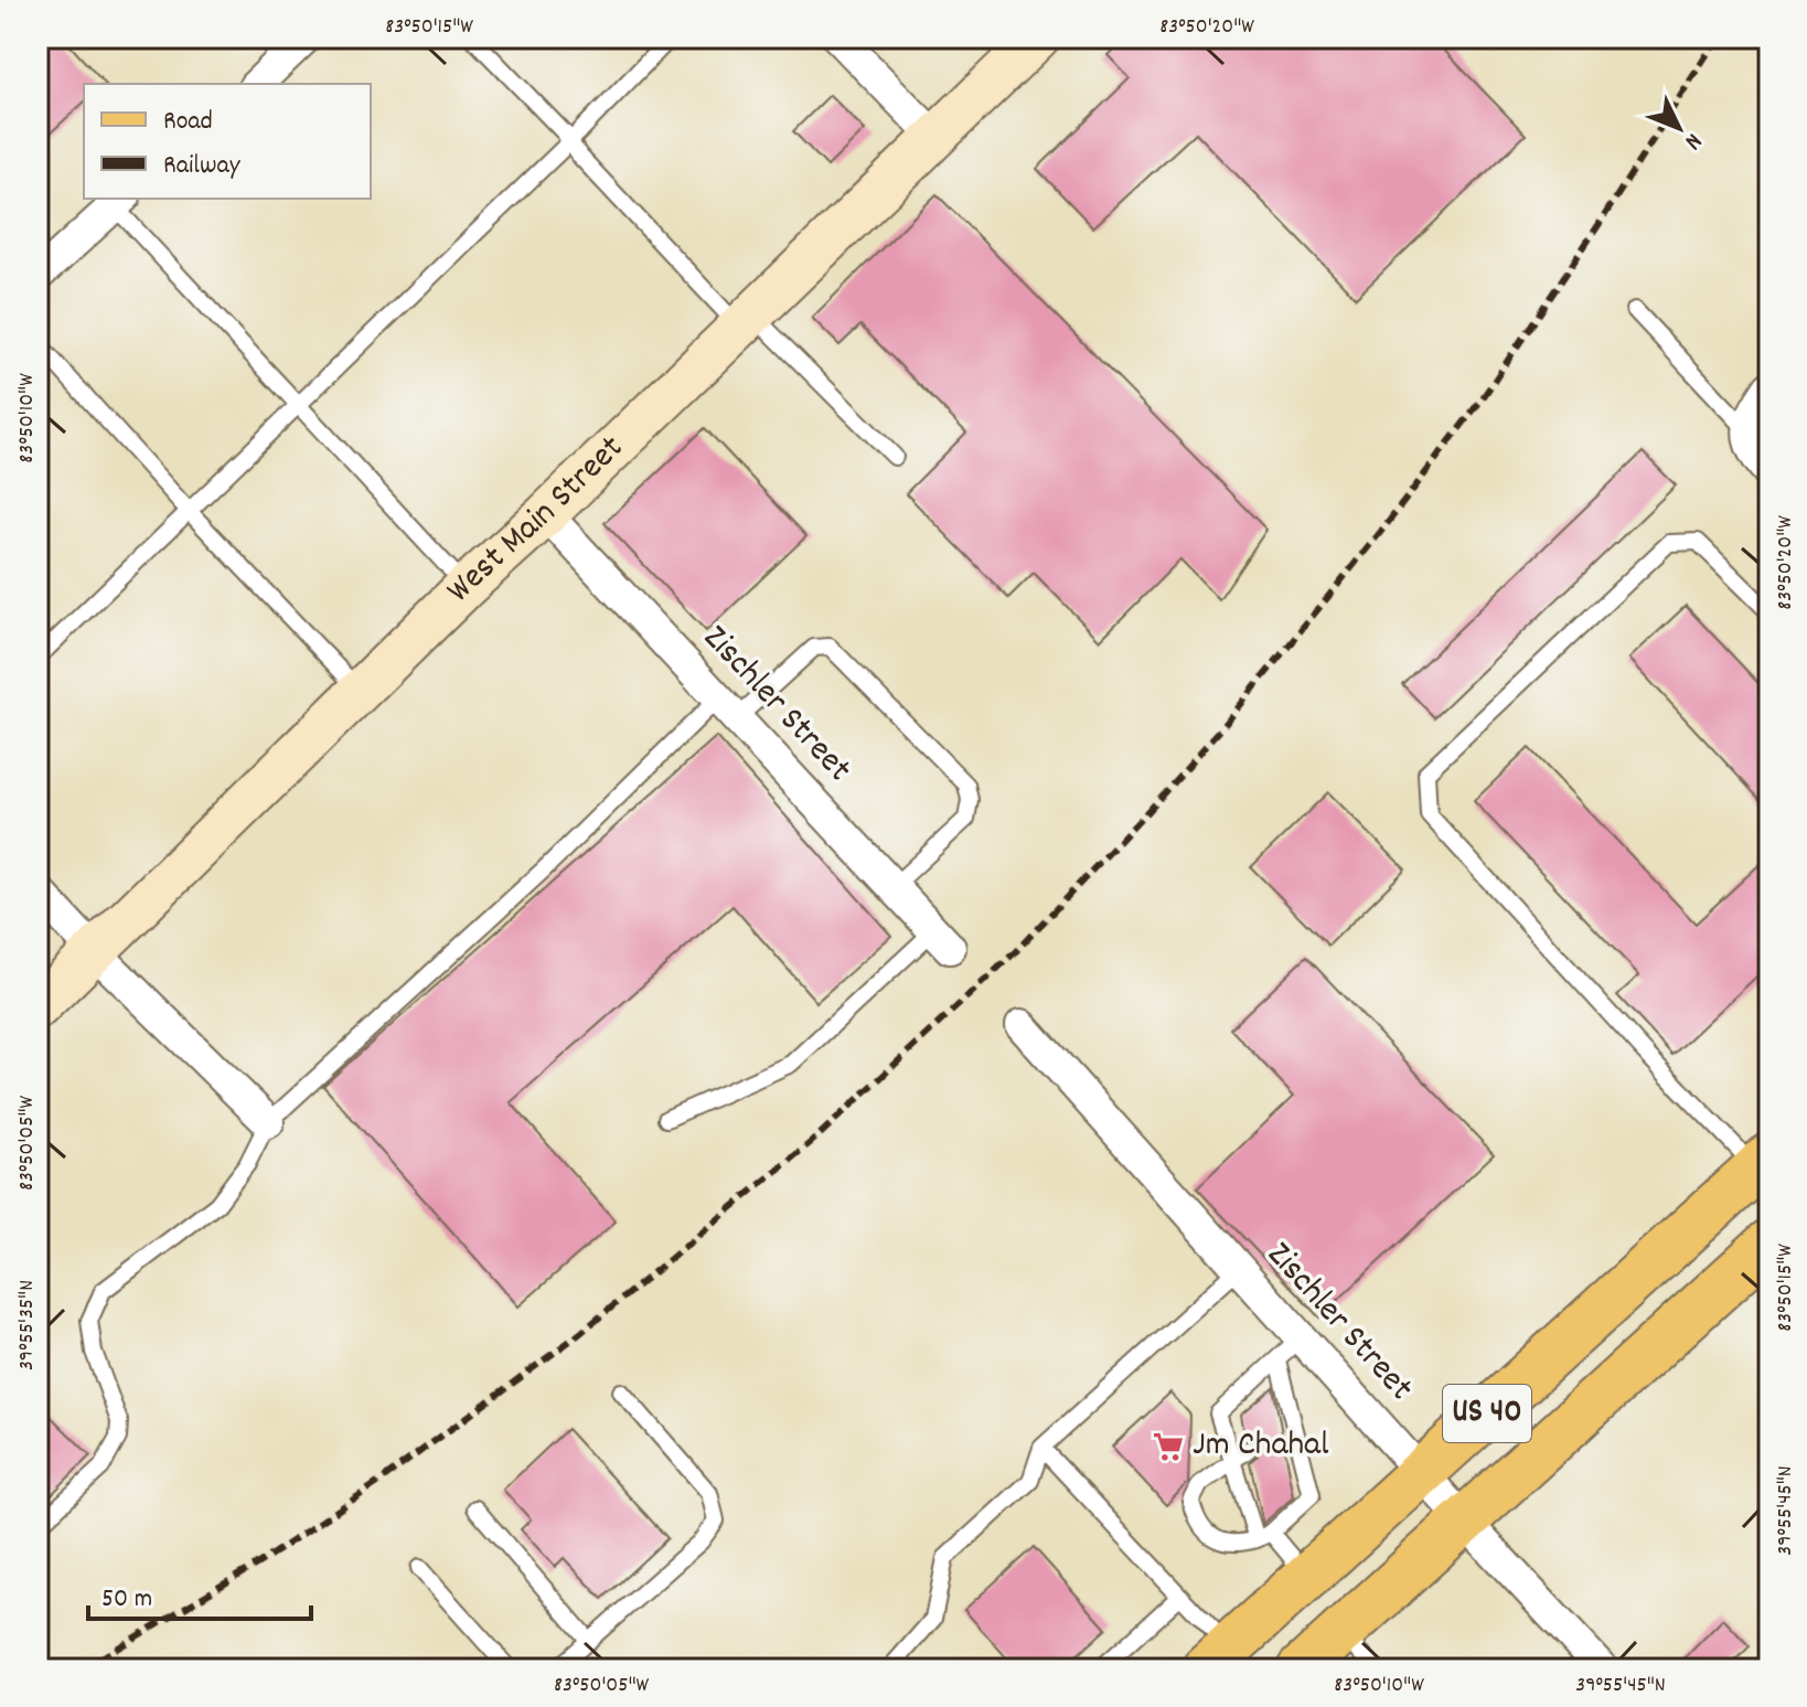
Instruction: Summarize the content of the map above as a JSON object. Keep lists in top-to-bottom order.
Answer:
{
  "streets": {
    "main road": ["US 40"],
    "street": ["West Main Street", "Zischler Street"]
  },
  "crossings": [
    ["West Main Street", "Zischler Street"],
    ["Zischler Street", "US 40"]
  ],
  "places": {
    "supermarket": ["Jm Chahal"]
  },
  "legend": ["Road", "Railway"],
  "scale_bar": "50 m",
  "north": "bottom right",
  "coordinates": [
    "83°50'15\"W",
    "83°50'20\"W",
    "83°50'10\"W",
    "83°50'05\"W",
    "39°55'35\"N",
    "39°55'45\"N"
  ]
}
